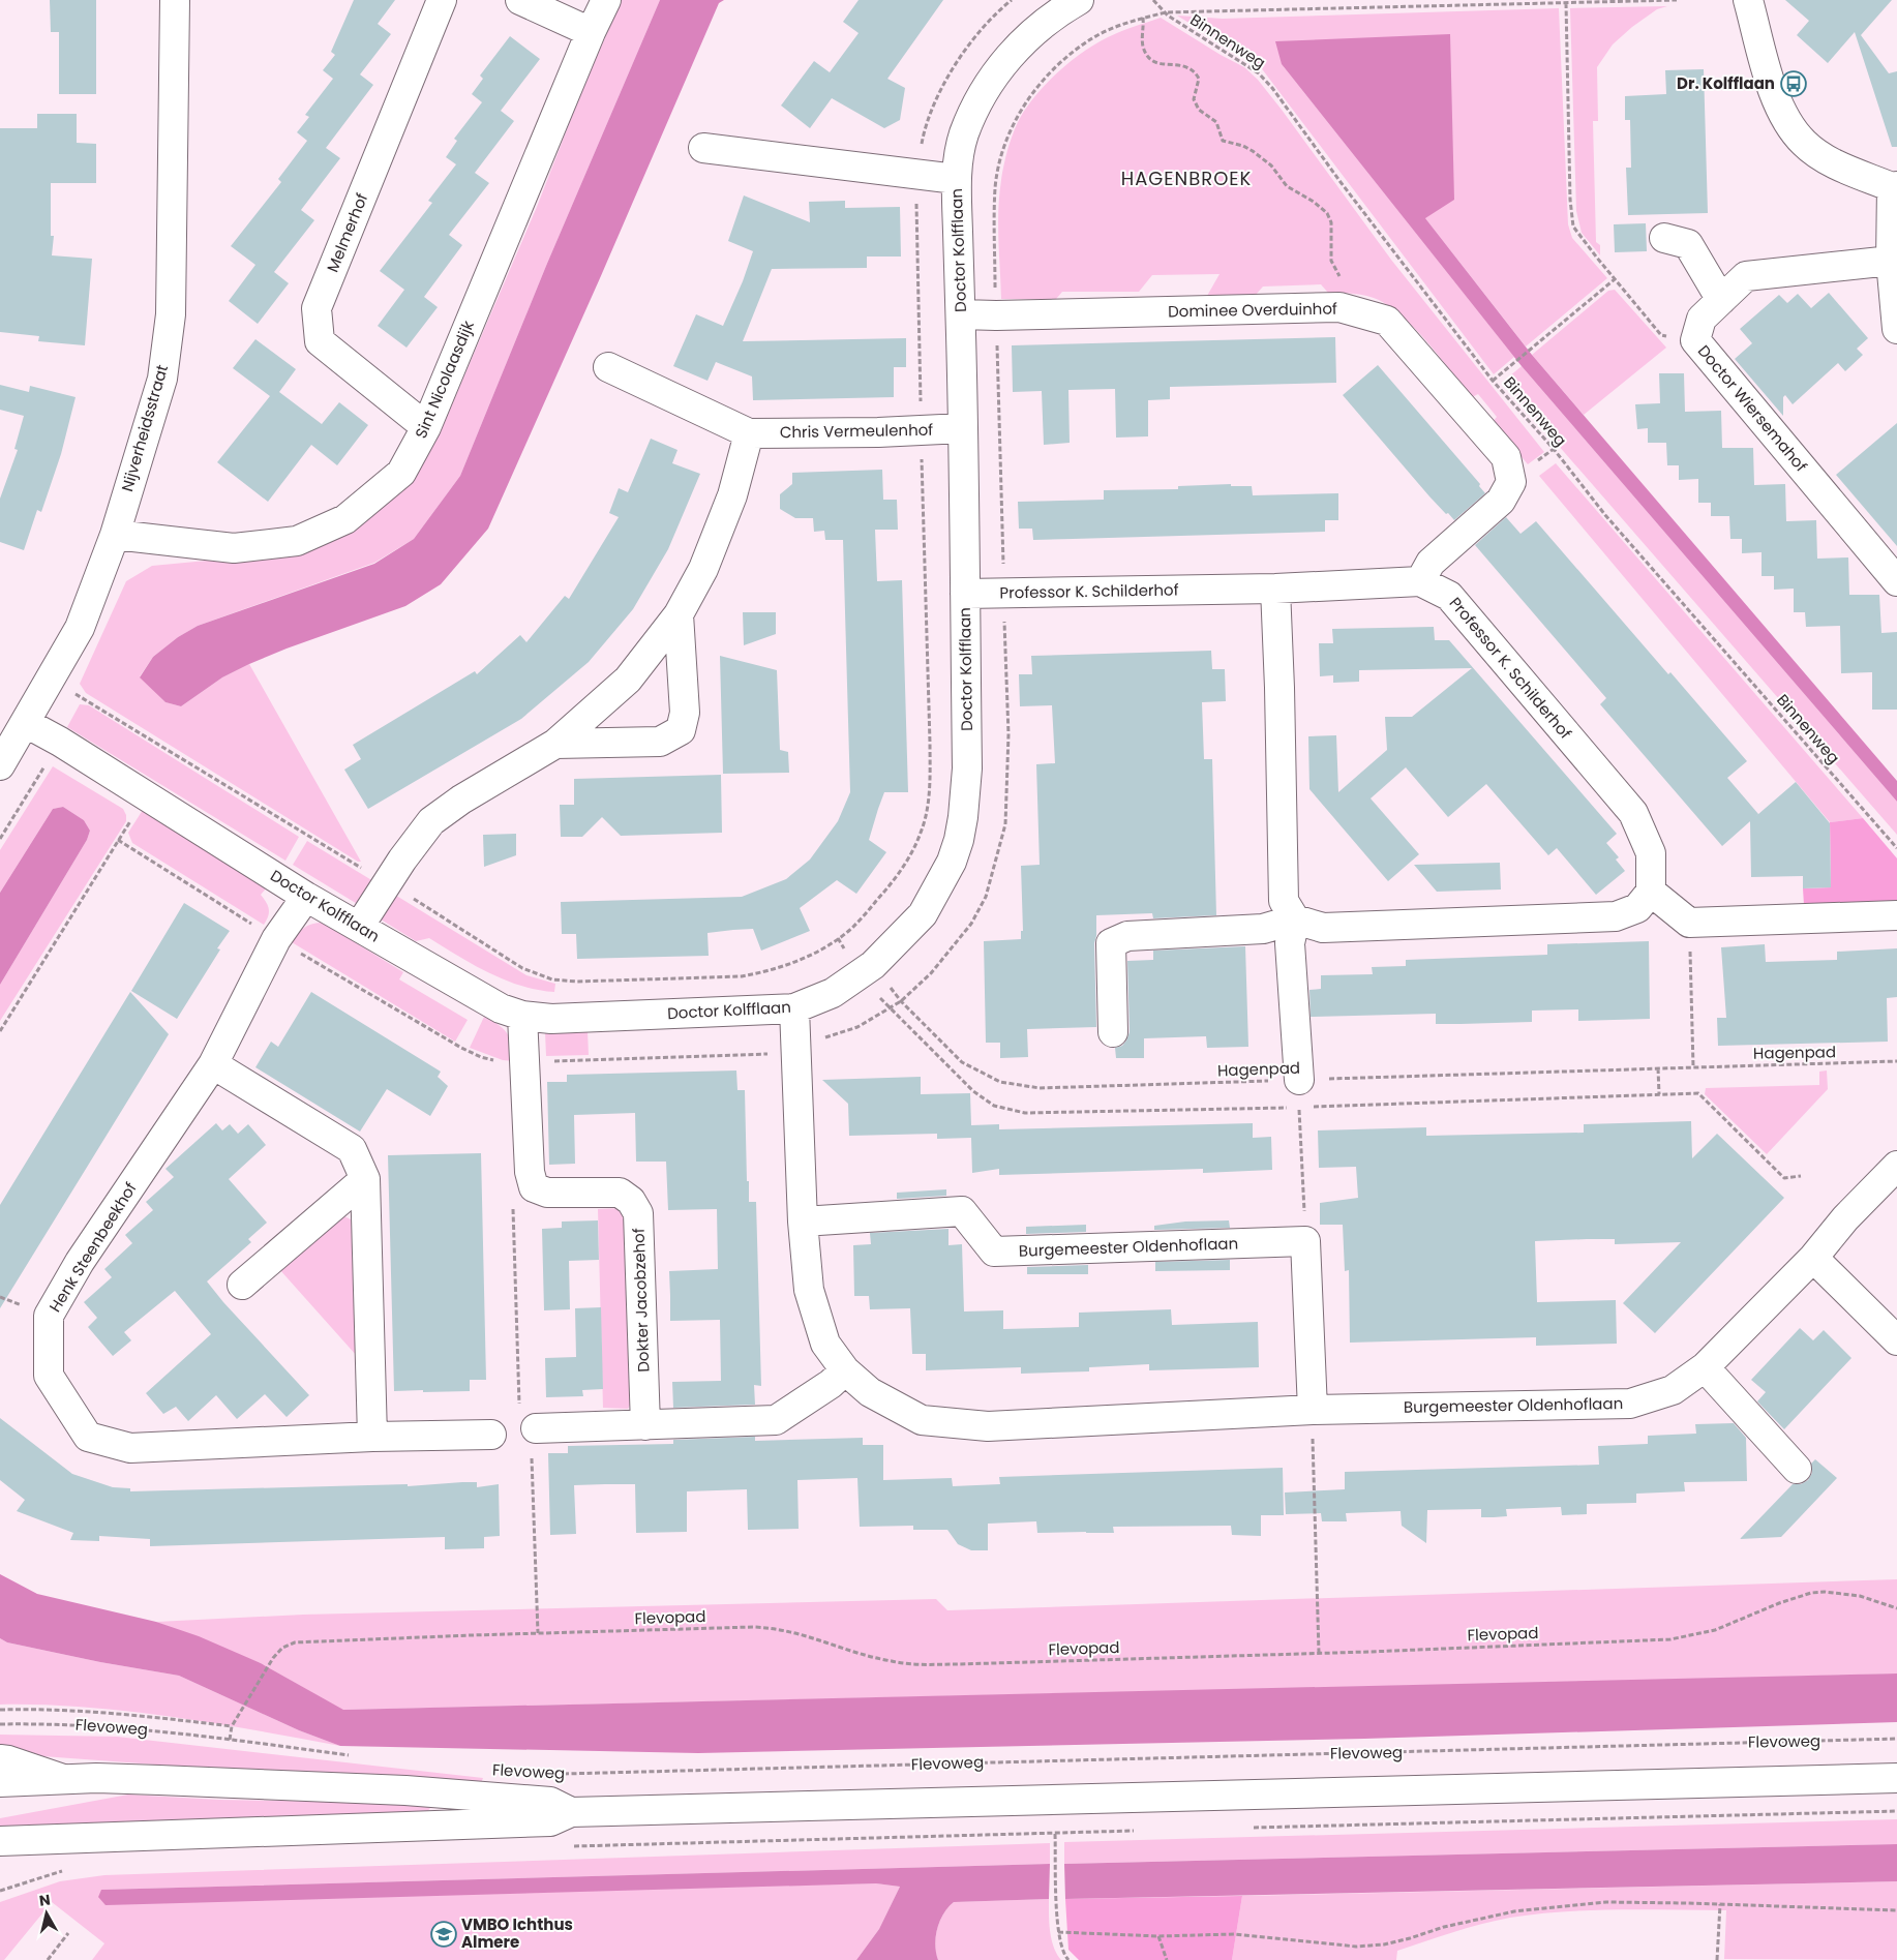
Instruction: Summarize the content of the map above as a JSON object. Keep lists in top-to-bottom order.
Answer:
{
  "streets": {
    "street": [
      "Melmerhof",
      "Doctor Kolfflaan",
      "Dominee Overduinhof",
      "Sint Nicolaasdijk",
      "Doctor Wiersemahof",
      "Nijverheidsstraat",
      "Chris Vermeulenhof",
      "Professor K. Schilderhof",
      "Henk Steenbeekhof",
      "Burgemeester Oldenhoflaan",
      "Dokter Jacobzehof",
      "Flevoweg"
    ],
    "path": ["Binnenweg", "Hagenpad", "Flevopad"]
  },
  "crossings": [
    ["Melmerhof", "Sint Nicolaasdijk"],
    ["Doctor Kolfflaan", "Dominee Overduinhof"],
    ["Doctor Kolfflaan", "Nijverheidsstraat"],
    ["Doctor Kolfflaan", "Chris Vermeulenhof"],
    ["Doctor Kolfflaan", "Professor K. Schilderhof"],
    ["Doctor Kolfflaan", "Hagenpad"],
    ["Doctor Kolfflaan", "Henk Steenbeekhof"],
    ["Doctor Kolfflaan", "Burgemeester Oldenhoflaan"],
    ["Dominee Overduinhof", "Professor K. Schilderhof"],
    ["Sint Nicolaasdijk", "Nijverheidsstraat"]
  ],
  "districts": ["HAGENBROEK"],
  "places": {
    "bus stop": ["Dr. Kolfflaan"],
    "school or university": ["VMBO Ichthus Almere"]
  },
  "north": "top"
}
